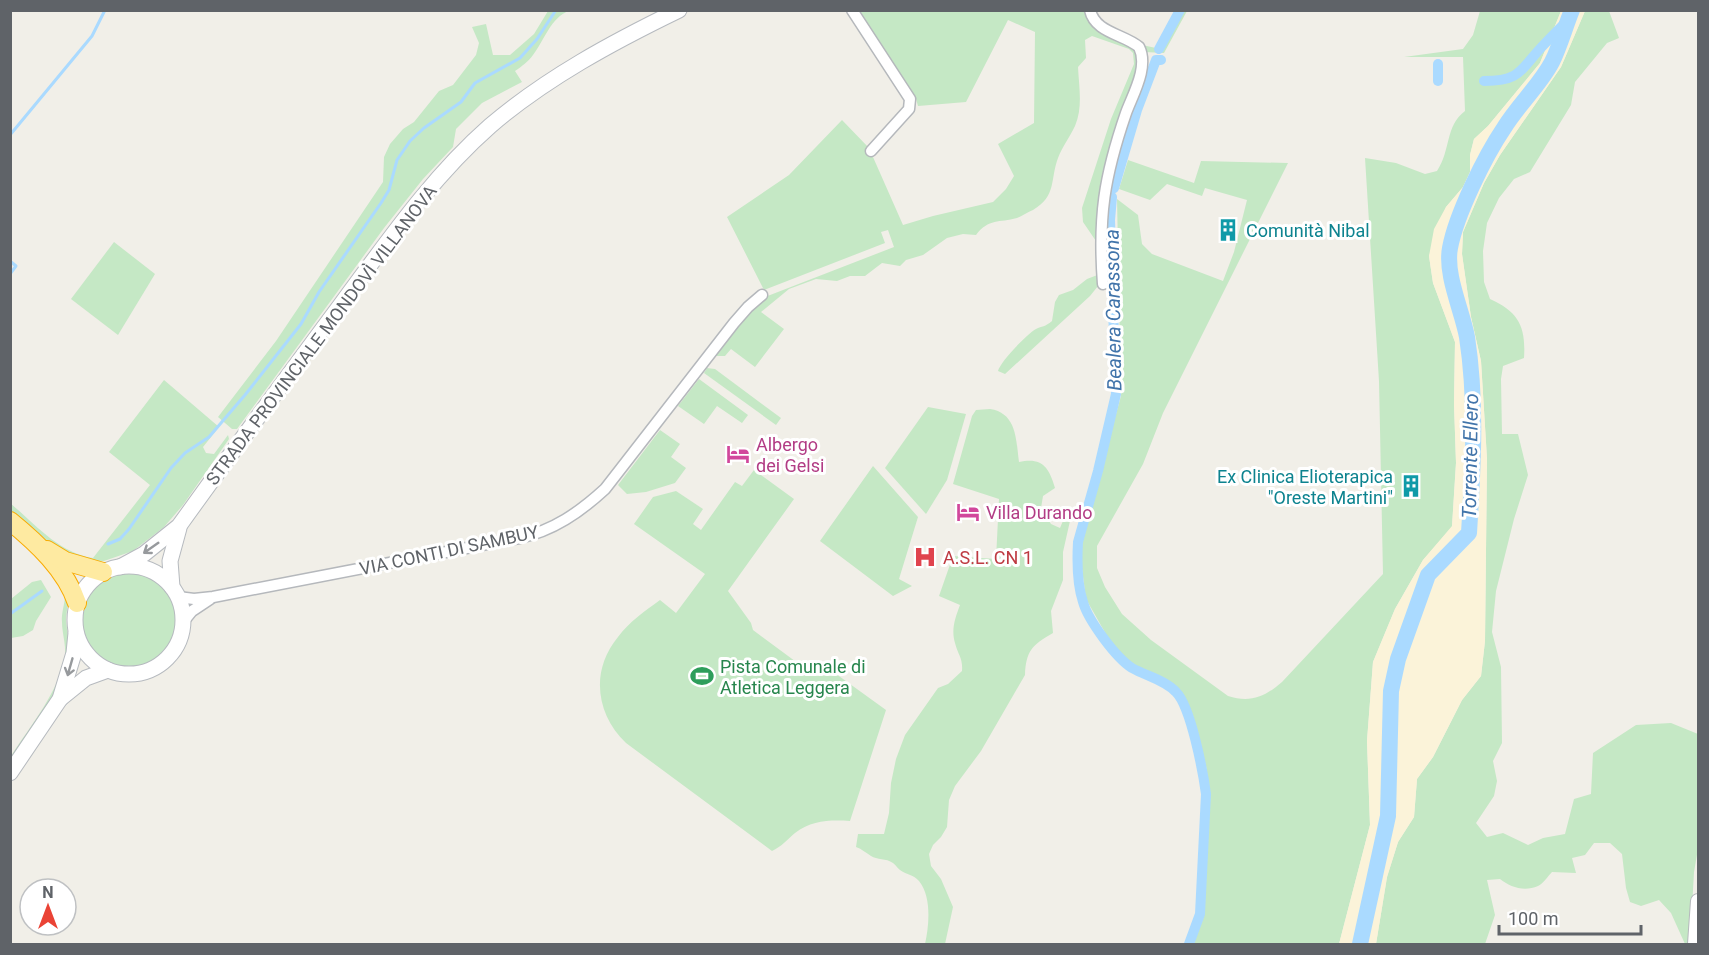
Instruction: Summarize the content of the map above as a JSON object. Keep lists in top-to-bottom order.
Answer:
{
  "streets": {
    "main road": ["STRADA PROVINCIALE MONDOVÌ VILLANOVA"],
    "street": ["VIA CONTI DI SAMBUY"]
  },
  "crossings": [
    ["STRADA PROVINCIALE MONDOVÌ VILLANOVA", "VIA CONTI DI SAMBUY"]
  ],
  "water": ["Bealera Carassona", "Torrente Ellero"],
  "places": {
    "building": ["Comunità Nibal", "Ex Clinica Elioterapica \"Oreste Martini\""],
    "hotel": ["Albergo dei Gelsi", "Villa Durando"],
    "hospital": ["A.S.L. CN 1"],
    "sports": ["Pista Comunale di Atletica Leggera"]
  },
  "scale_bar": "100 m",
  "north": "top"
}
